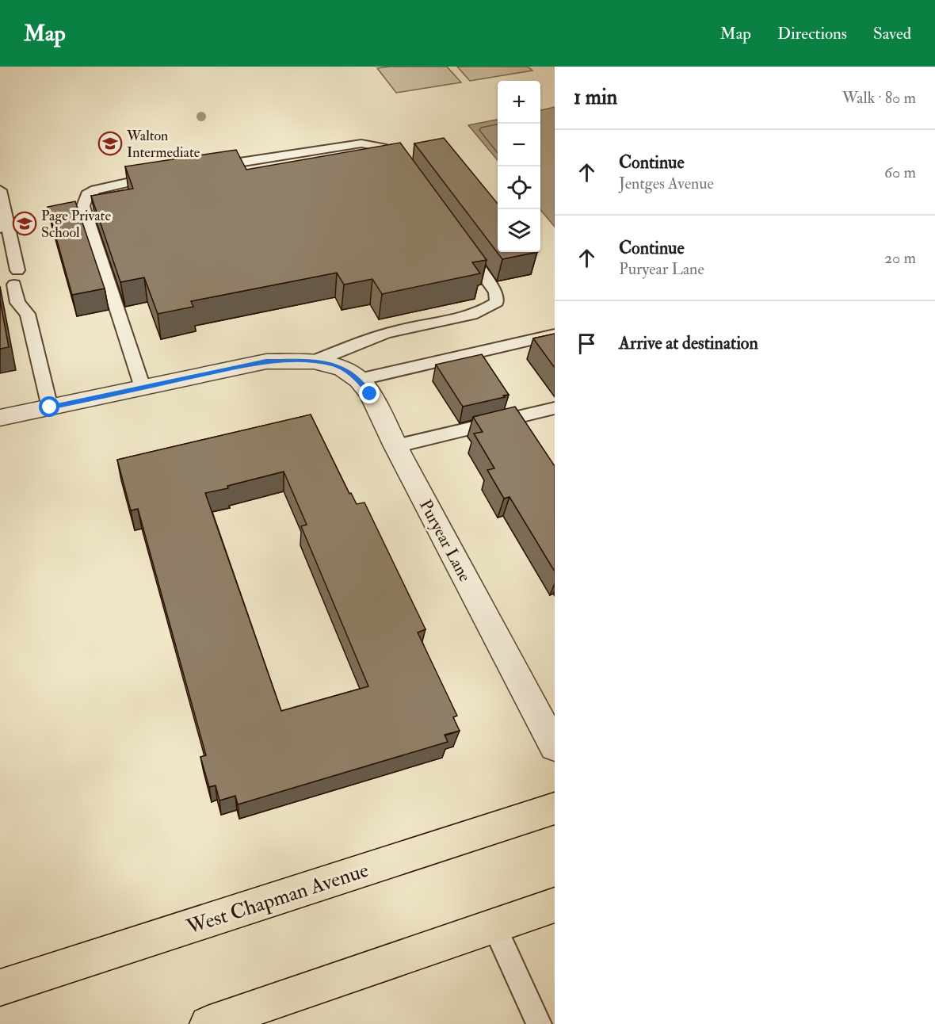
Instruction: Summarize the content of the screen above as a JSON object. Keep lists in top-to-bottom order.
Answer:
{
  "streets": {
    "main road": ["West Chapman Avenue"],
    "street": ["Puryear Lane"]
  },
  "places": {
    "school or university": ["Walton Intermediate", "Page Private School"]
  },
  "page": {
    "header": "Map",
    "nav": ["Map", "Directions", "Saved"],
    "heading": ["1 min", "Walk · 80 m"],
    "map_buttons": ["+", "−"],
    "list": [
      ["Continue", "Jentges Avenue", "60 m"],
      ["Continue", "Puryear Lane", "20 m"],
      "Arrive at destination"
    ]
  }
}
